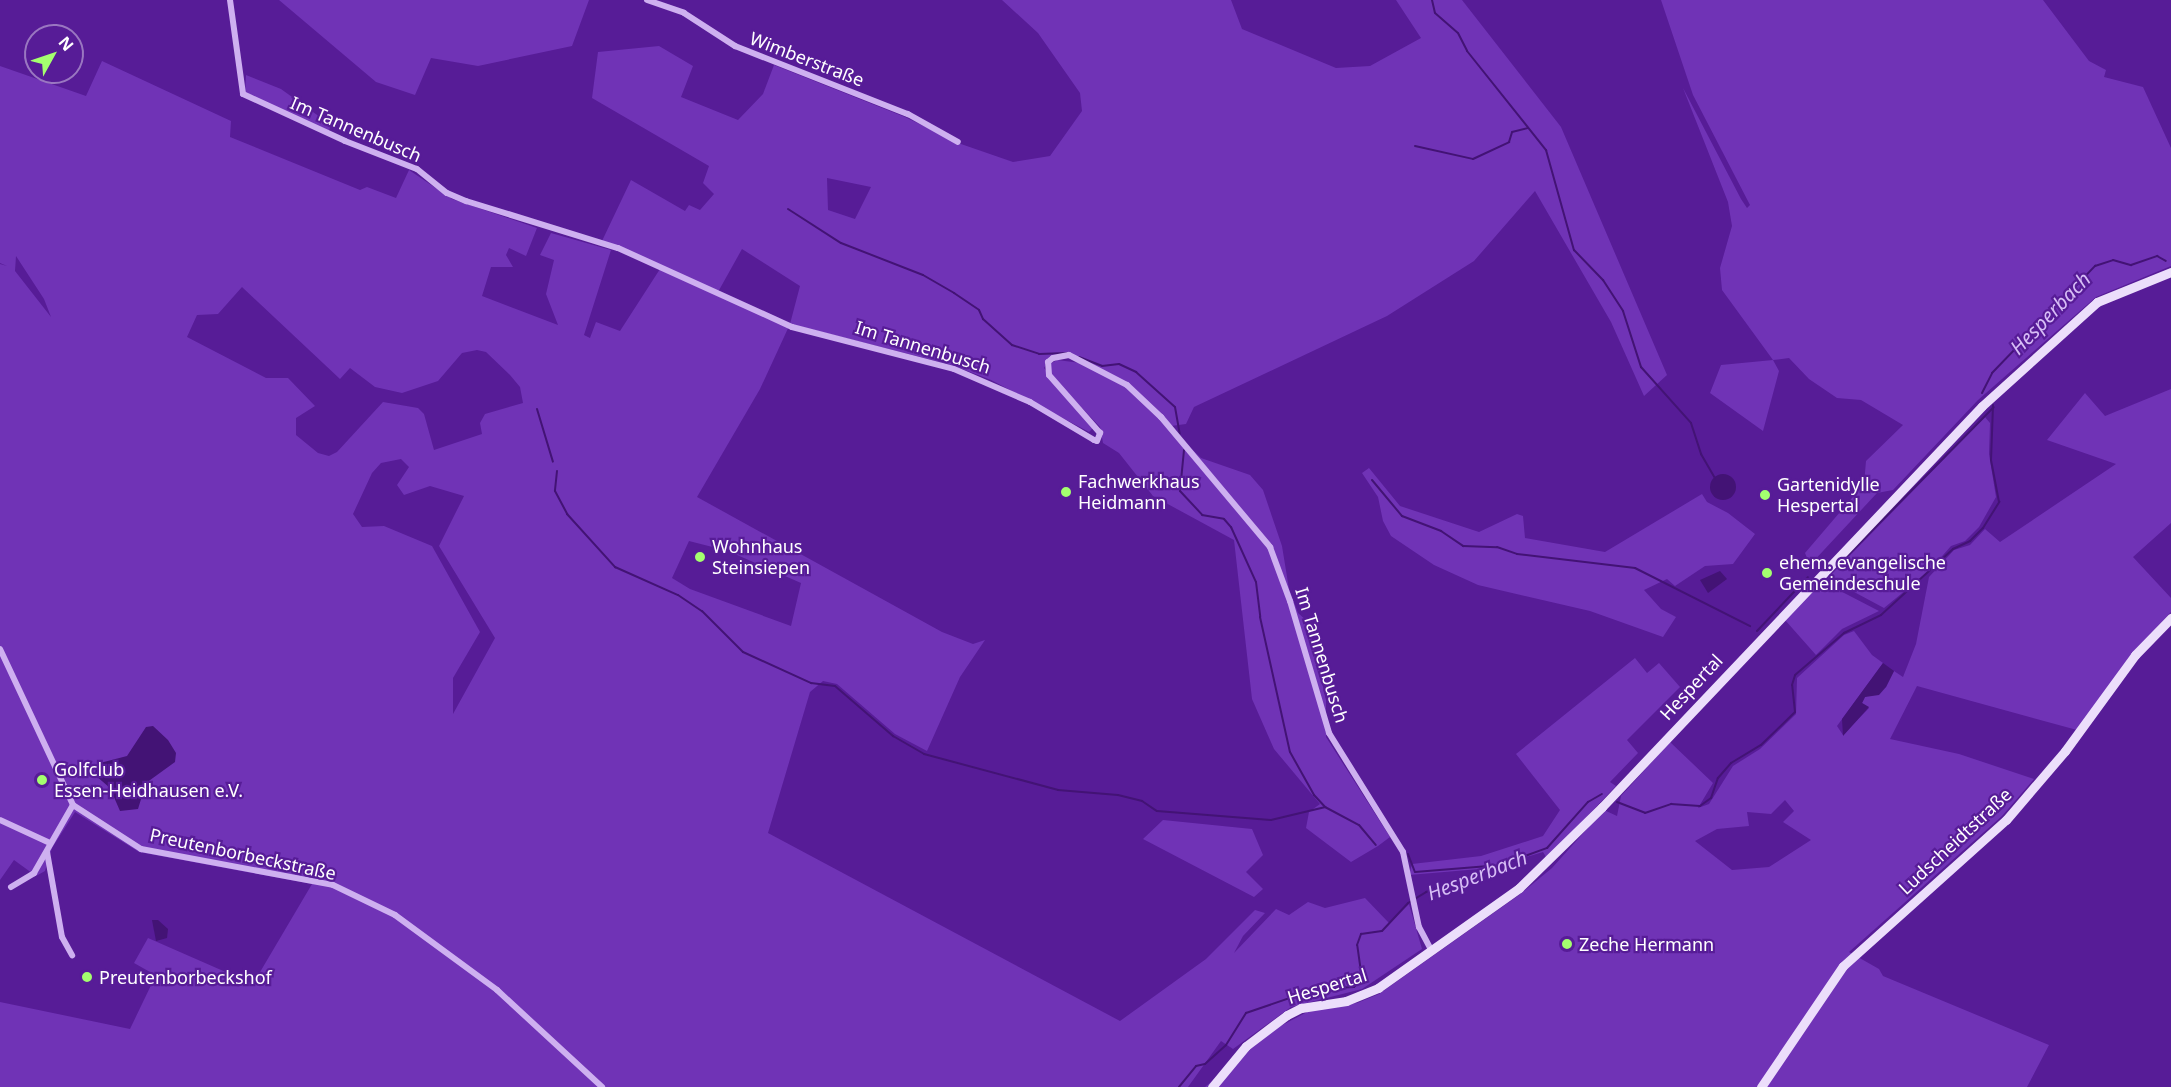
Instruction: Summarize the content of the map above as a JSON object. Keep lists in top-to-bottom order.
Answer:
{
  "streets": {
    "main road": ["Hespertal", "Ludscheidtstraße"],
    "street": ["Wimberstraße", "Im Tannenbusch", "Preutenborbeckstraße"]
  },
  "crossings": [
    ["Im Tannenbusch", "Hespertal"]
  ],
  "water": ["Hesperbach"],
  "places": [
    "Fachwerkhaus Heidmann",
    "Gartenidylle Hespertal",
    "Wohnhaus Steinsiepen",
    "ehem. evangelische Gemeindeschule",
    "Golfclub Essen-Heidhausen e.V.",
    "Zeche Hermann",
    "Preutenborbeckshof"
  ],
  "north": "top right"
}
